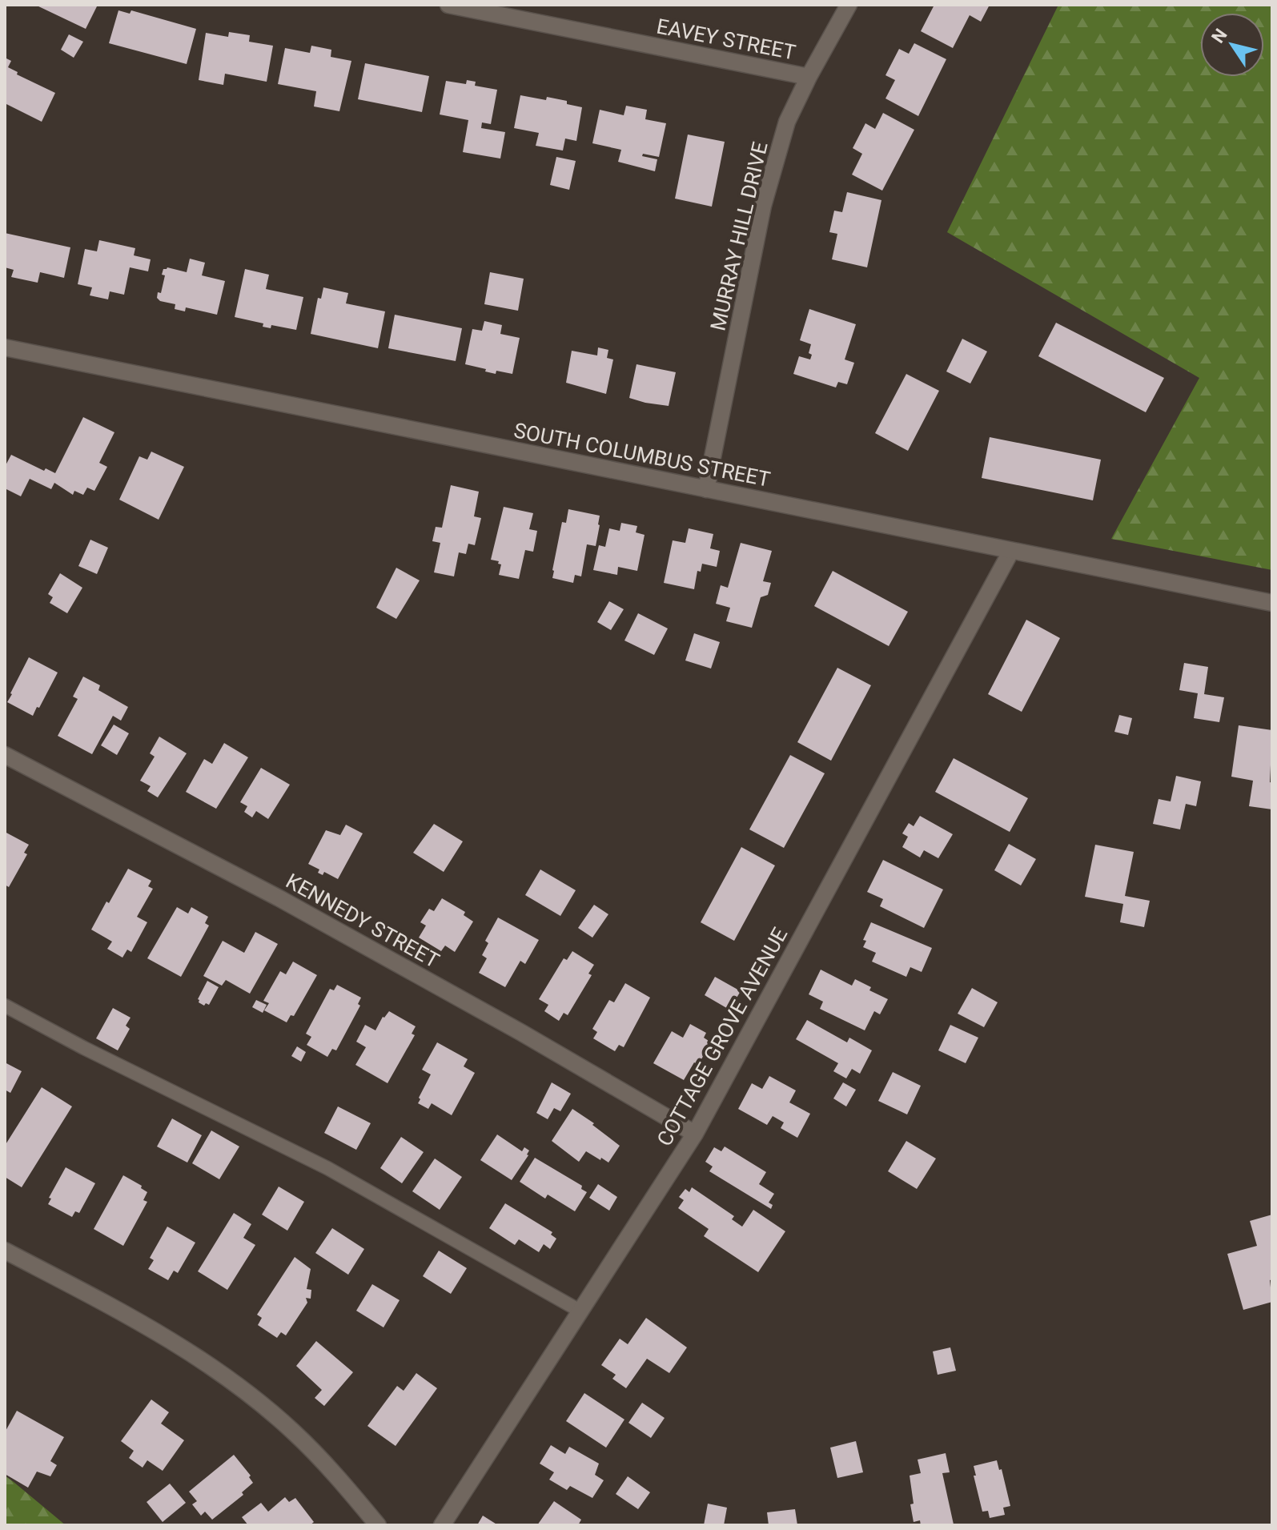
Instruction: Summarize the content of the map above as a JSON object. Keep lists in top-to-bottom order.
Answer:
{
  "streets": {
    "street": [
      "EAVEY STREET",
      "MURRAY HILL DRIVE",
      "SOUTH COLUMBUS STREET",
      "KENNEDY STREET",
      "COTTAGE GROVE AVENUE"
    ]
  },
  "crossings": [
    ["EAVEY STREET", "MURRAY HILL DRIVE"],
    ["MURRAY HILL DRIVE", "SOUTH COLUMBUS STREET"],
    ["SOUTH COLUMBUS STREET", "COTTAGE GROVE AVENUE"],
    ["KENNEDY STREET", "COTTAGE GROVE AVENUE"]
  ],
  "north": "top left"
}
